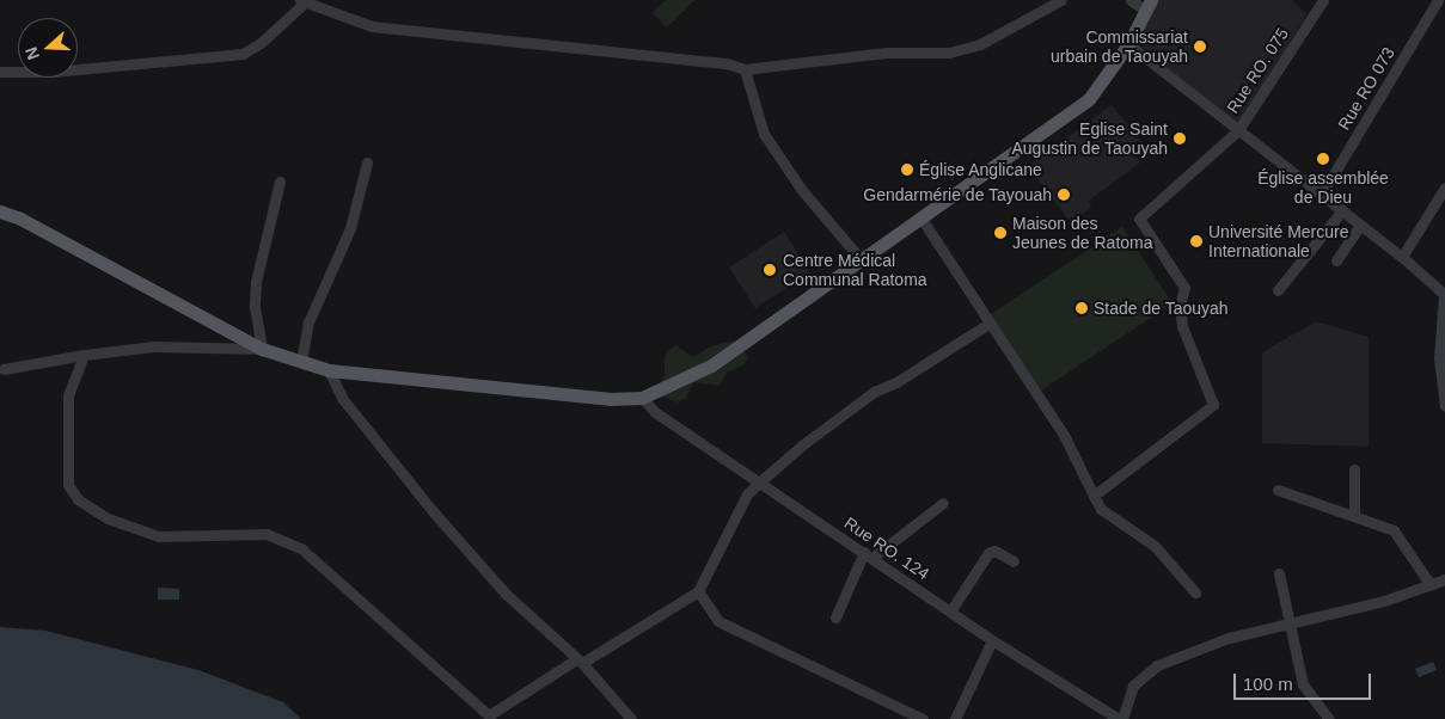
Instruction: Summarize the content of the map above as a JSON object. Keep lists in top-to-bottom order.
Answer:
{
  "streets": {
    "street": ["Rue RO. 075", "Rue RO 073", "Rue RO. 124"]
  },
  "places": [
    "Commissariat urbain de Taouyah",
    "Eglise Saint Augustin de Taouyah",
    "Église assemblée de Dieu",
    "Église Anglicane",
    "Gendarmérie de Tayouah",
    "Maison des Jeunes de Ratoma",
    "Université Mercure Internationale",
    "Centre Médical Communal Ratoma",
    "Stade de Taouyah"
  ],
  "scale_bar": "100 m",
  "north": "left"
}
